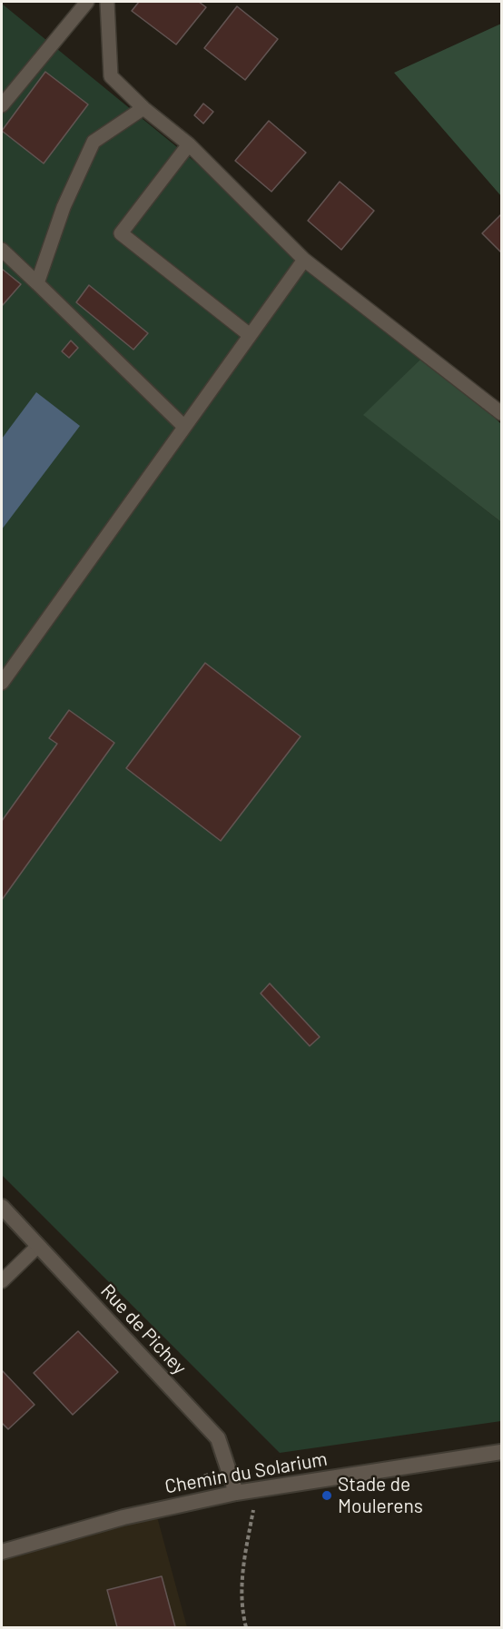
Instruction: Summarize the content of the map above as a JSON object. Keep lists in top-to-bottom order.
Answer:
{
  "streets": {
    "street": ["Rue de Pichey", "Chemin du Solarium"]
  },
  "crossings": [
    ["Rue de Pichey", "Chemin du Solarium"]
  ],
  "places": ["Stade de Moulerens"]
}
